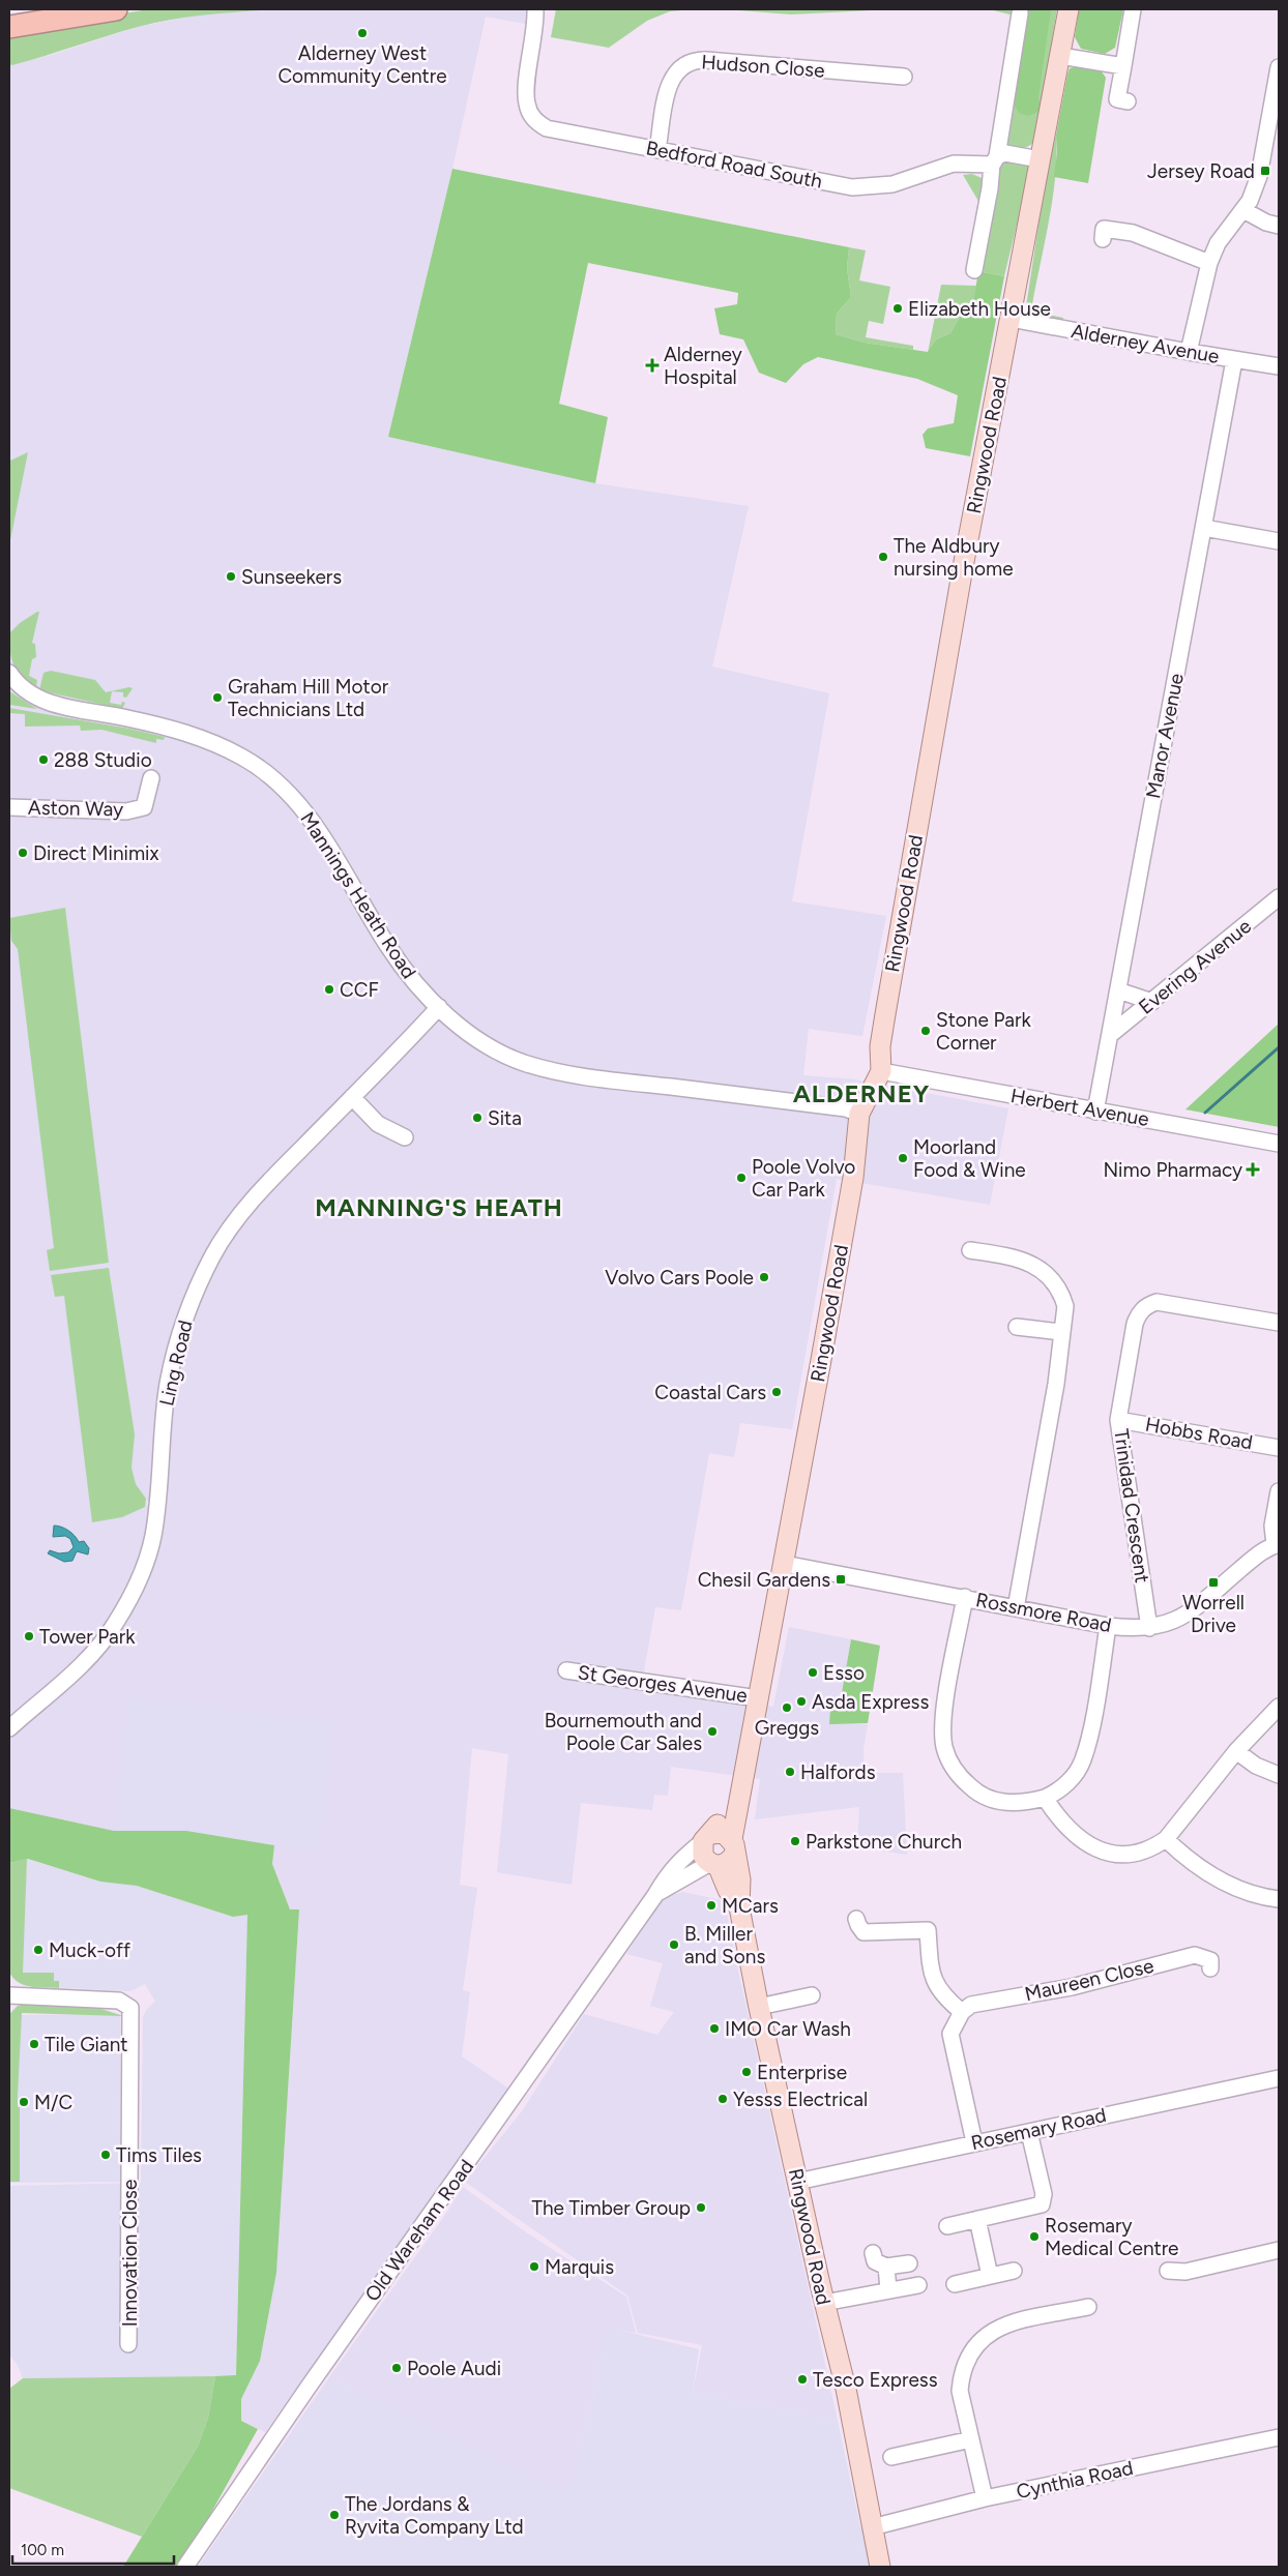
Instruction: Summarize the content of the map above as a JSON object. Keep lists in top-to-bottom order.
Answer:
{
  "streets": {
    "main road": ["Ringwood Road"],
    "street": [
      "Hudson Close",
      "Bedford Road South",
      "Alderney Avenue",
      "Manor Avenue",
      "Aston Way",
      "Mannings Heath Road",
      "Evering Avenue",
      "Herbert Avenue",
      "Ling Road",
      "Hobbs Road",
      "Trinidad Crescent",
      "Rossmore Road",
      "St Georges Avenue",
      "Maureen Close",
      "Rosemary Road",
      "Old Wareham Road",
      "Innovation Close",
      "Cynthia Road"
    ]
  },
  "crossings": [
    ["Hudson Close", "Bedford Road South"],
    ["Bedford Road South", "Ringwood Road"],
    ["Alderney Avenue", "Ringwood Road"],
    ["Alderney Avenue", "Manor Avenue"],
    ["Ringwood Road", "Mannings Heath Road"],
    ["Ringwood Road", "Herbert Avenue"],
    ["Ringwood Road", "Rossmore Road"],
    ["Ringwood Road", "St Georges Avenue"],
    ["Ringwood Road", "Rosemary Road"],
    ["Ringwood Road", "Old Wareham Road"],
    ["Ringwood Road", "Cynthia Road"],
    ["Manor Avenue", "Evering Avenue"],
    ["Manor Avenue", "Herbert Avenue"],
    ["Mannings Heath Road", "Ling Road"],
    ["Hobbs Road", "Trinidad Crescent"],
    ["Trinidad Crescent", "Rossmore Road"]
  ],
  "districts": ["ALDERNEY", "MANNING'S HEATH"],
  "places": {
    "other": [
      "Alderney West Community Centre",
      "Elizabeth House",
      "The Aldbury nursing home",
      "Sunseekers",
      "Graham Hill Motor Technicians Ltd",
      "288 Studio",
      "Direct Minimix",
      "CCF",
      "Stone Park Corner",
      "Sita",
      "Moorland Food & Wine",
      "Poole Volvo Car Park",
      "Volvo Cars Poole",
      "Coastal Cars",
      "Tower Park",
      "Esso",
      "Asda Express",
      "Greggs",
      "Bournemouth and Poole Car Sales",
      "Halfords",
      "Parkstone Church",
      "MCars",
      "B. Miller and Sons",
      "Muck-off",
      "IMO Car Wash",
      "Tile Giant",
      "Enterprise",
      "Yesss Electrical",
      "M/C",
      "Tims Tiles",
      "The Timber Group",
      "Rosemary Medical Centre",
      "Marquis",
      "Poole Audi",
      "Tesco Express",
      "The Jordans & Ryvita Company Ltd"
    ],
    "transit": ["Jersey Road", "Chesil Gardens", "Worrell Drive"],
    "health": ["Alderney Hospital", "Nimo Pharmacy"]
  },
  "scale_bar": "100 m"
}
